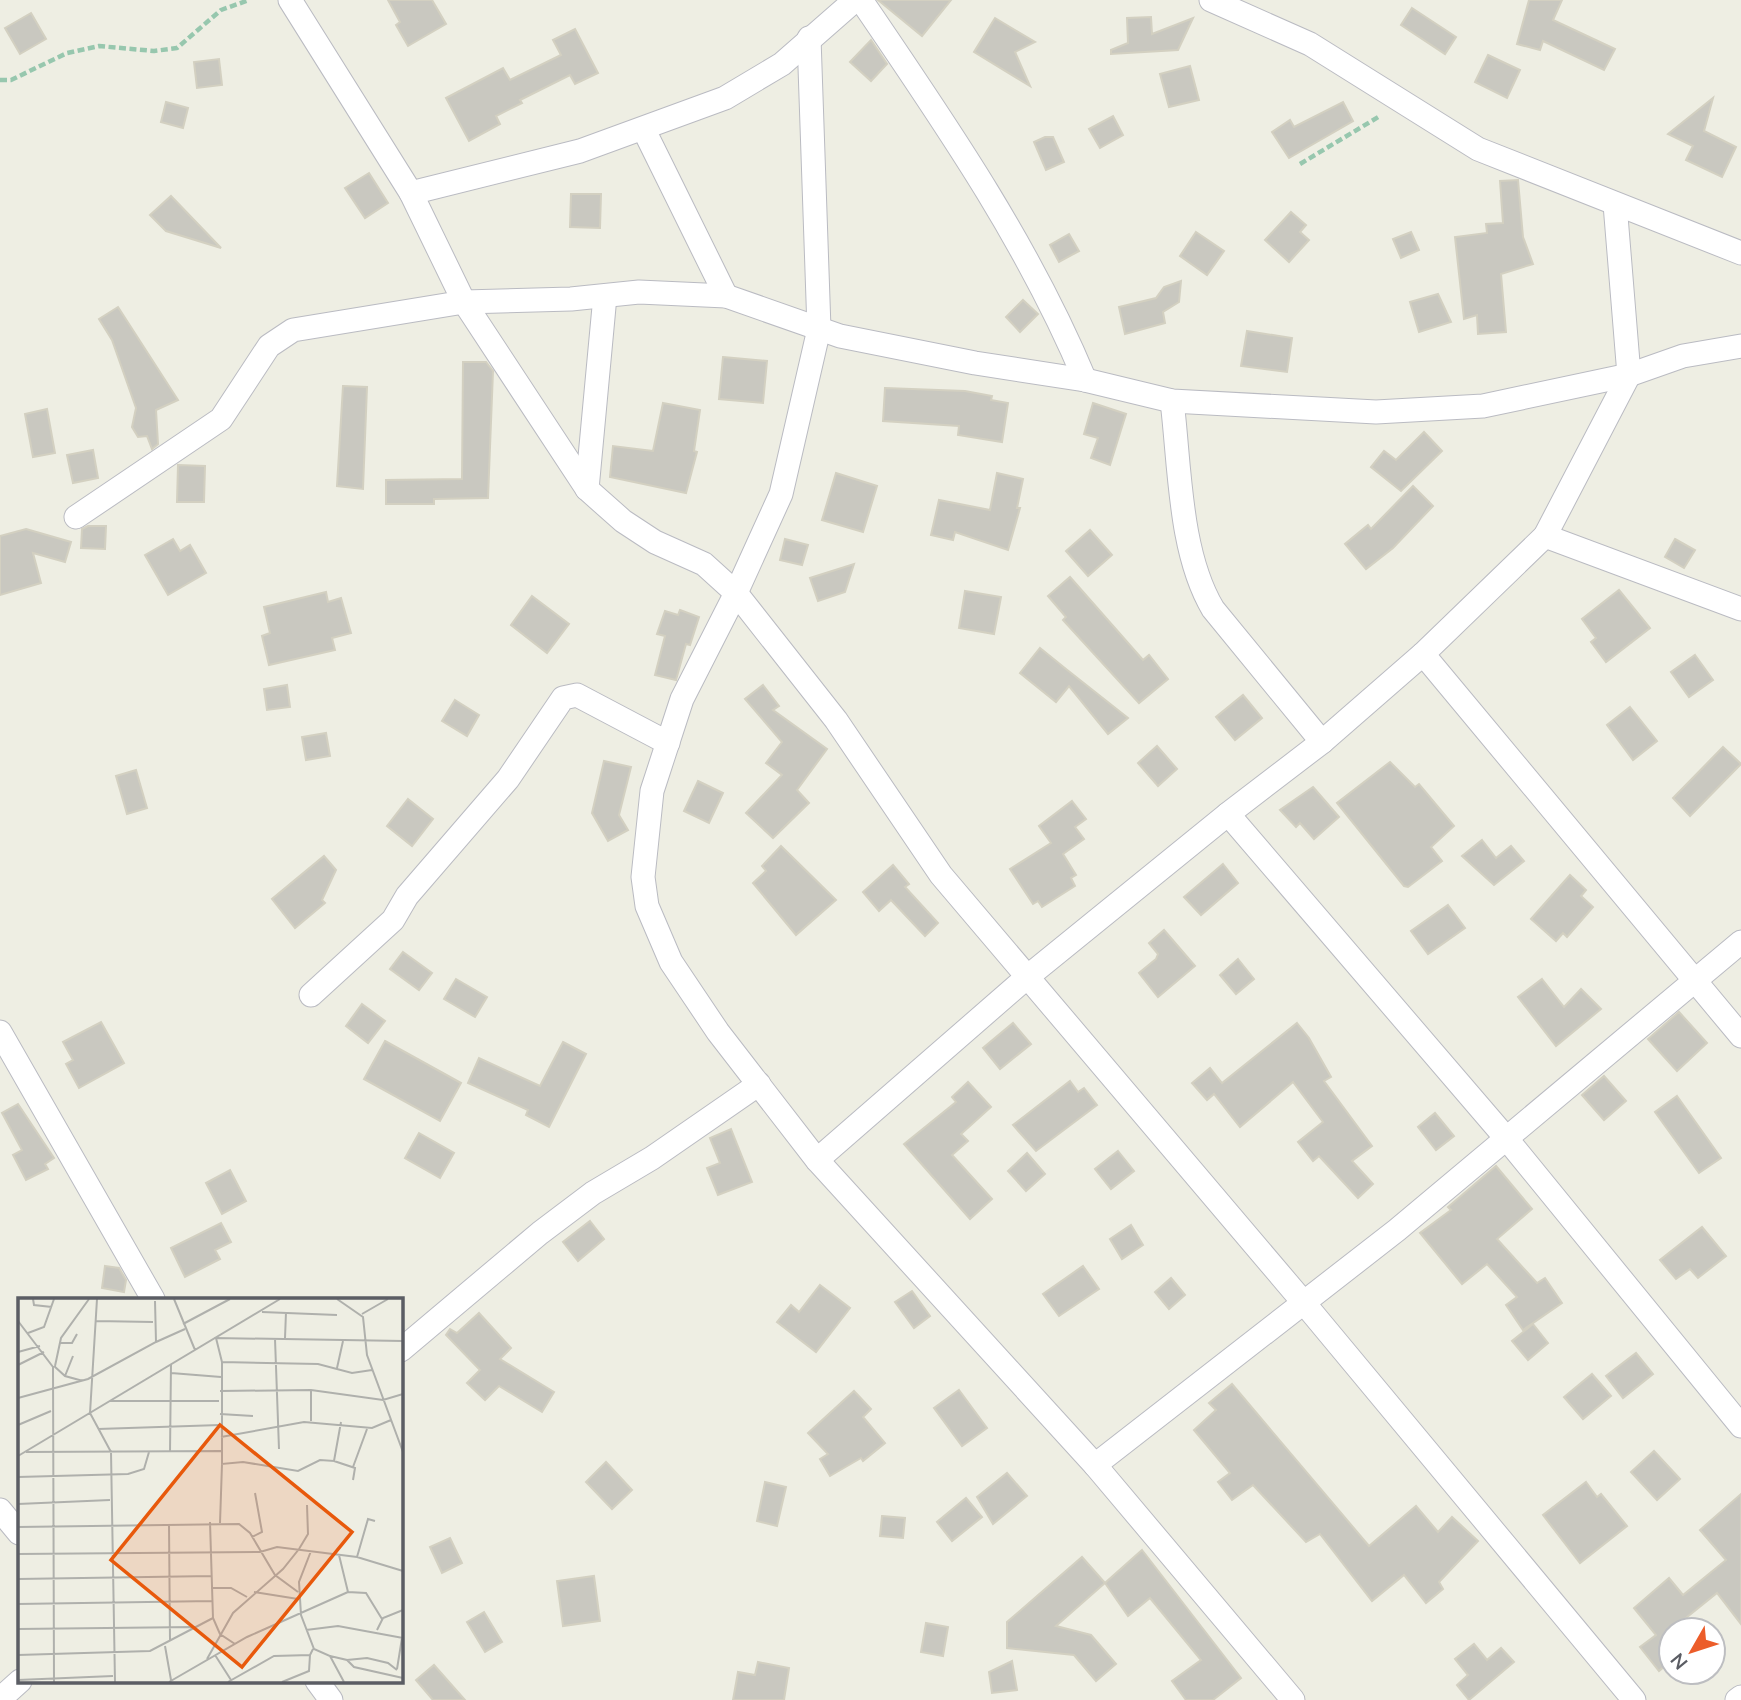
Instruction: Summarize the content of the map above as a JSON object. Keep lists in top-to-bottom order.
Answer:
{
  "north": "bottom left"
}
